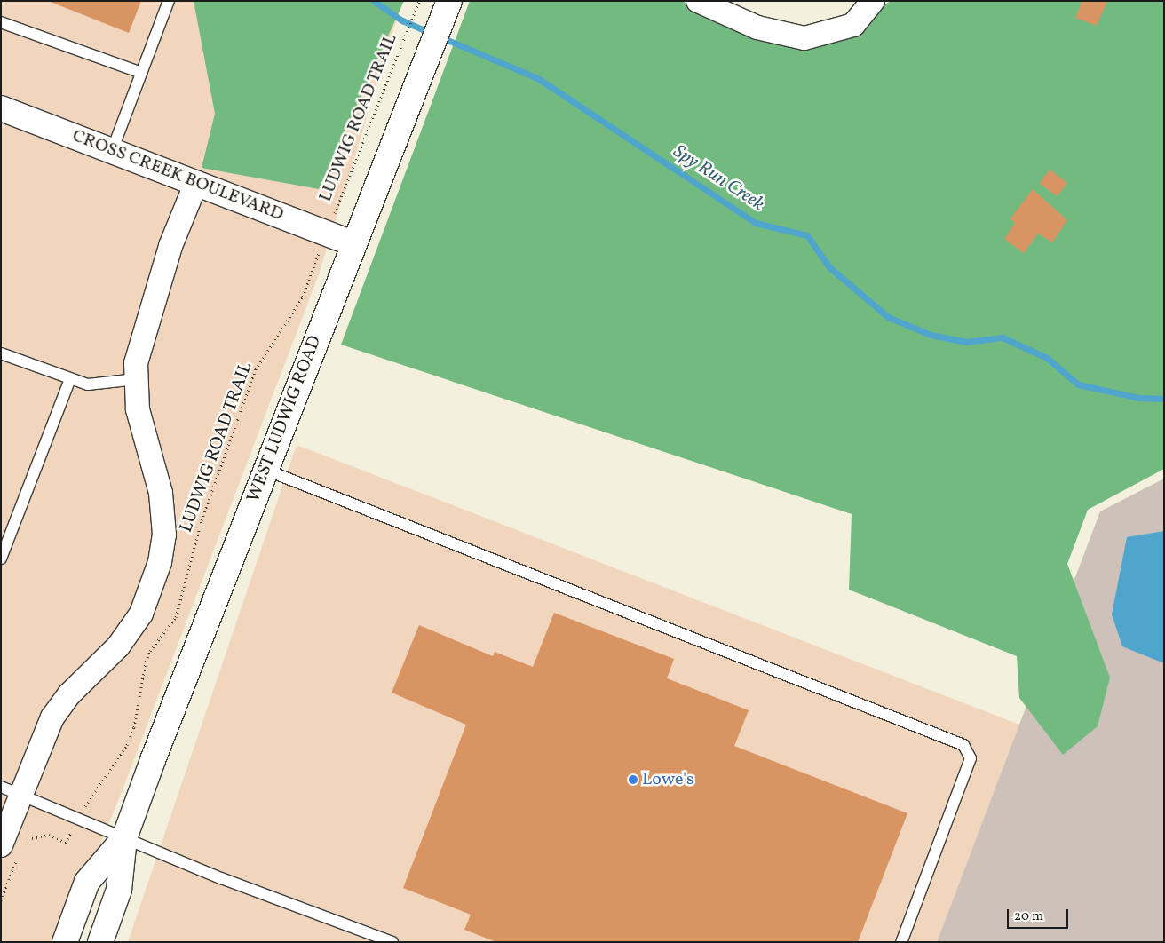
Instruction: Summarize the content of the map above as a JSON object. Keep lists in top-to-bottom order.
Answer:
{
  "streets": {
    "main road": ["CROSS CREEK BOULEVARD", "WEST LUDWIG ROAD"],
    "path": ["LUDWIG ROAD TRAIL"]
  },
  "crossings": [
    ["LUDWIG ROAD TRAIL", "CROSS CREEK BOULEVARD"],
    ["CROSS CREEK BOULEVARD", "WEST LUDWIG ROAD"]
  ],
  "water": ["Spy Run Creek"],
  "places": ["Lowe's"],
  "scale_bar": "20 m"
}
